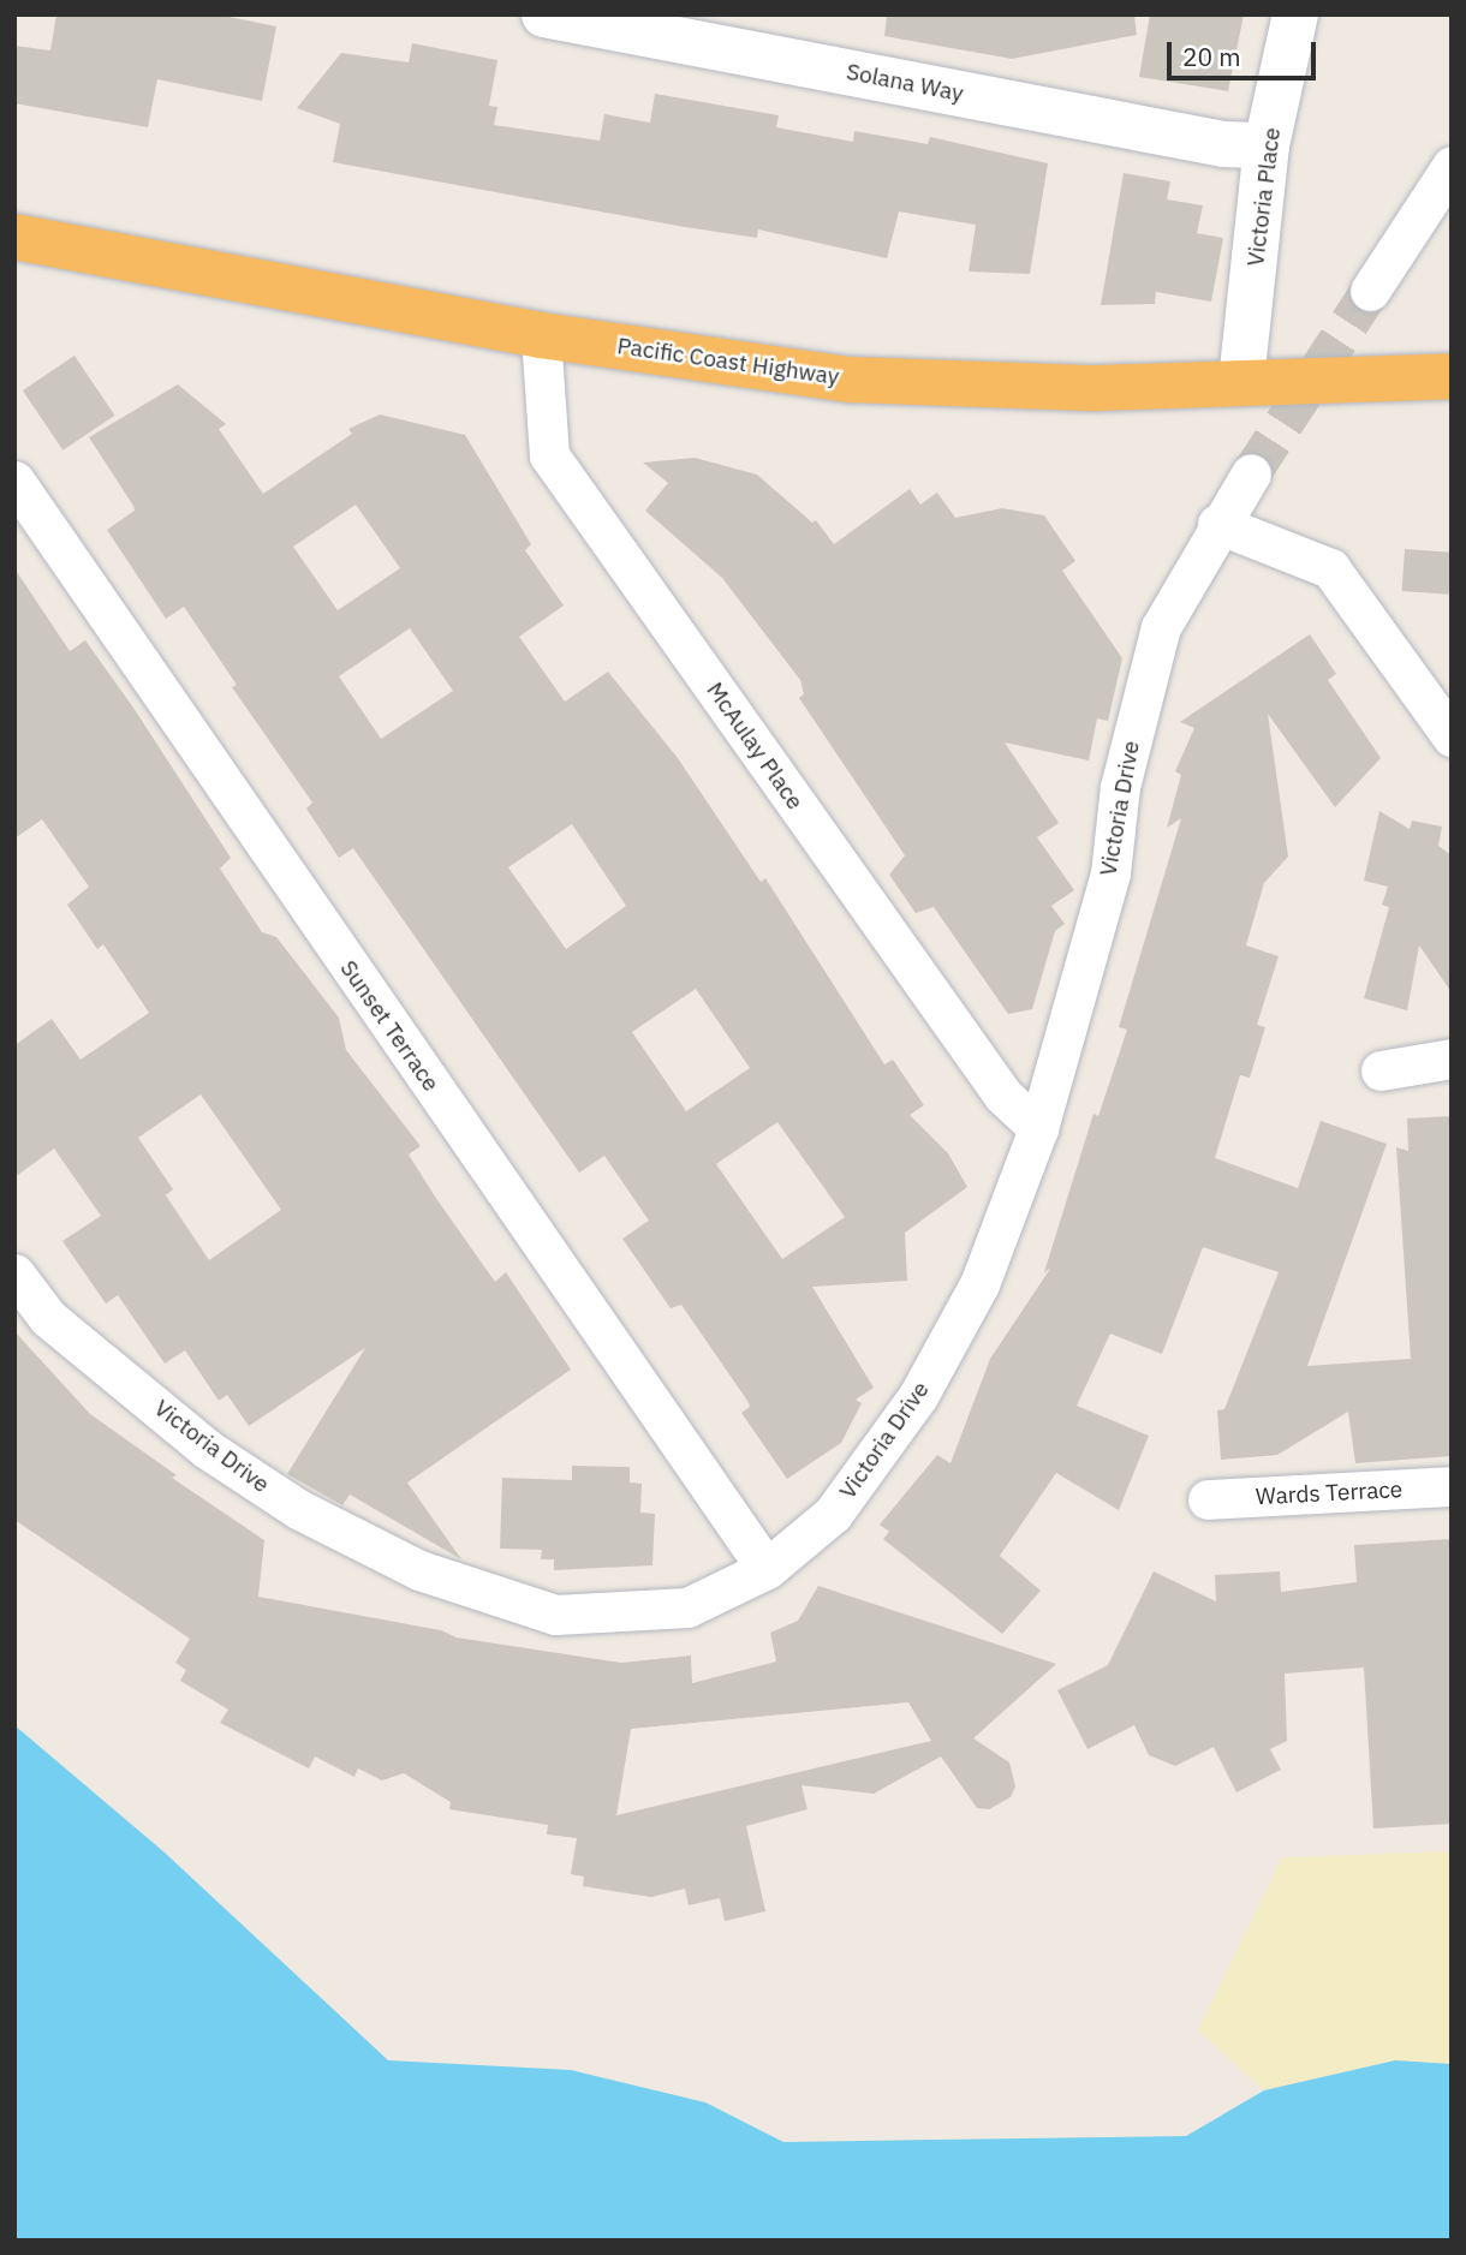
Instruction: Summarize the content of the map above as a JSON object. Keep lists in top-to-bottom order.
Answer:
{
  "streets": {
    "highway": ["Pacific Coast Highway"],
    "street": [
      "Solana Way",
      "Victoria Place",
      "McAulay Place",
      "Victoria Drive",
      "Sunset Terrace",
      "Wards Terrace"
    ]
  },
  "crossings": [
    ["Solana Way", "Victoria Place"],
    ["Victoria Place", "Pacific Coast Highway"],
    ["Pacific Coast Highway", "McAulay Place"],
    ["McAulay Place", "Victoria Drive"],
    ["Victoria Drive", "Sunset Terrace"]
  ],
  "scale_bar": "20 m"
}
